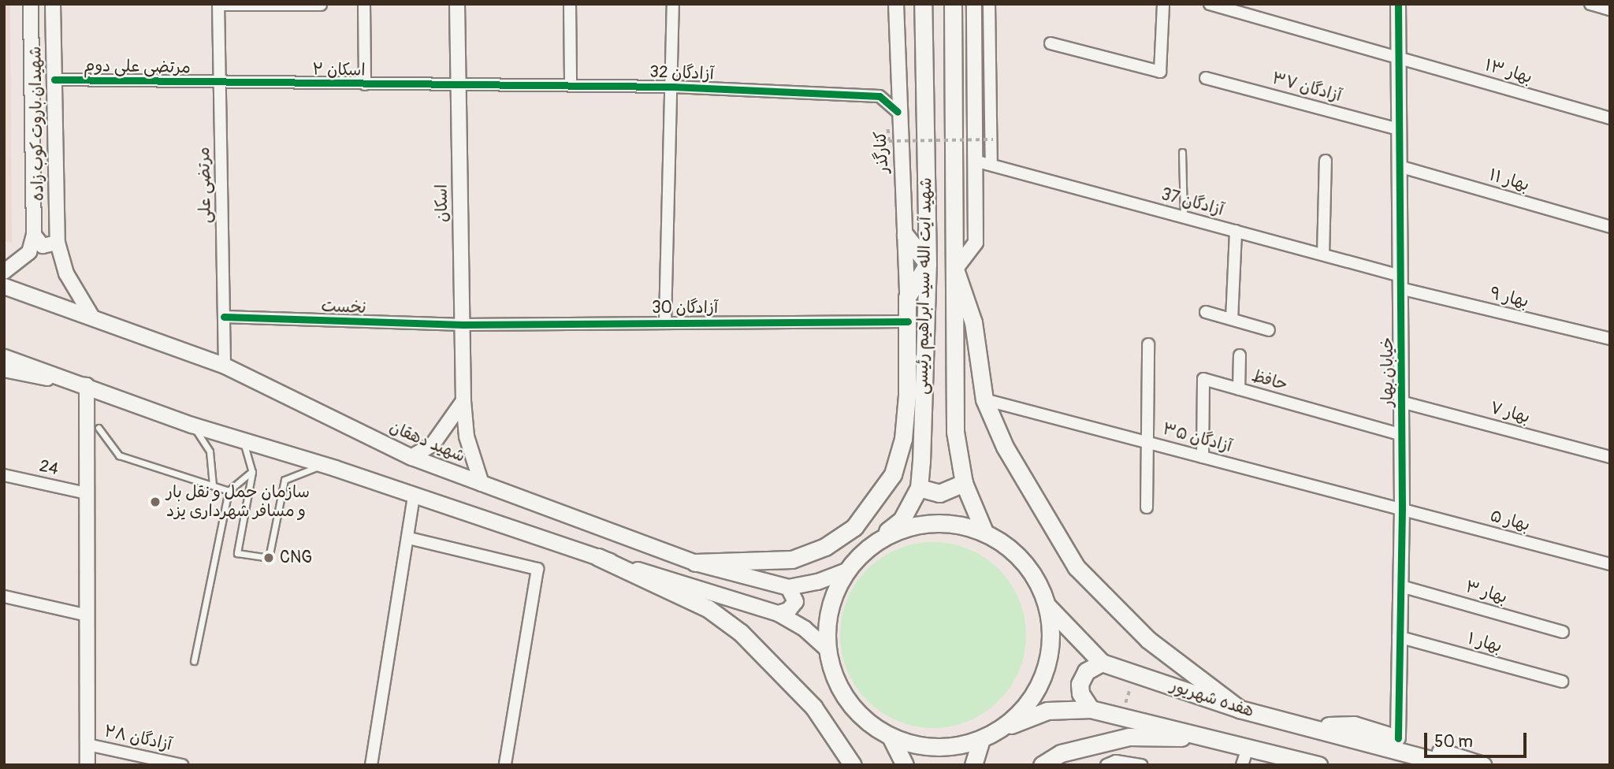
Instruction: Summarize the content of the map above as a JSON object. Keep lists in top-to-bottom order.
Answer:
{
  "streets": {
    "main road": ["شهید آیت الله سید ابراهیم رئیسی", "شهید دهقان", "هفده شهریور"],
    "street": [
      "مرتضی علی دوم",
      "اسکان ۲",
      "بهار ۱۳",
      "آزادگان 32",
      "آزادگان ۳۷",
      "شهیدان باروت کوب زاده",
      "کنارگذر",
      "بهار ۱۱",
      "مرتضی علی",
      "آزادگان 37",
      "اسکان",
      "بهار ۹",
      "نخست",
      "آزادگان 30",
      "خیابان بهار",
      "حافظ",
      "بهار ۷",
      "آزادگان ۳۵",
      "24",
      "بهار ۵",
      "بهار ۳",
      "بهار ۱",
      "۲۸ آزادگان"
    ]
  },
  "crossings": [
    ["مرتضی علی دوم", "اسکان ۲"],
    ["مرتضی علی دوم", "شهیدان باروت کوب زاده"],
    ["مرتضی علی دوم", "مرتضی علی"],
    ["اسکان ۲", "آزادگان 32"],
    ["اسکان ۲", "مرتضی علی"],
    ["اسکان ۲", "اسکان"],
    ["بهار ۱۳", "خیابان بهار"],
    ["آزادگان 32", "کنارگذر"],
    ["آزادگان 32", "اسکان"],
    ["آزادگان ۳۷", "خیابان بهار"],
    ["شهیدان باروت کوب زاده", "شهید دهقان"],
    ["بهار ۱۱", "خیابان بهار"],
    ["مرتضی علی", "نخست"],
    ["مرتضی علی", "شهید دهقان"],
    ["آزادگان 37", "بهار ۹"],
    ["آزادگان 37", "خیابان بهار"],
    ["اسکان", "نخست"],
    ["اسکان", "آزادگان 30"],
    ["اسکان", "شهید دهقان"],
    ["بهار ۹", "خیابان بهار"],
    ["نخست", "آزادگان 30"],
    ["خیابان بهار", "حافظ"],
    ["خیابان بهار", "بهار ۷"],
    ["خیابان بهار", "آزادگان ۳۵"],
    ["خیابان بهار", "بهار ۵"],
    ["خیابان بهار", "بهار ۳"],
    ["خیابان بهار", "بهار ۱"],
    ["خیابان بهار", "هفده شهریور"],
    ["حافظ", "آزادگان ۳۵"],
    ["آزادگان ۳۵", "بهار ۵"]
  ],
  "places": ["سازمان حمل و نقل بار و مسافر شهرداری یزد", "CNG"],
  "scale_bar": "50 m"
}
